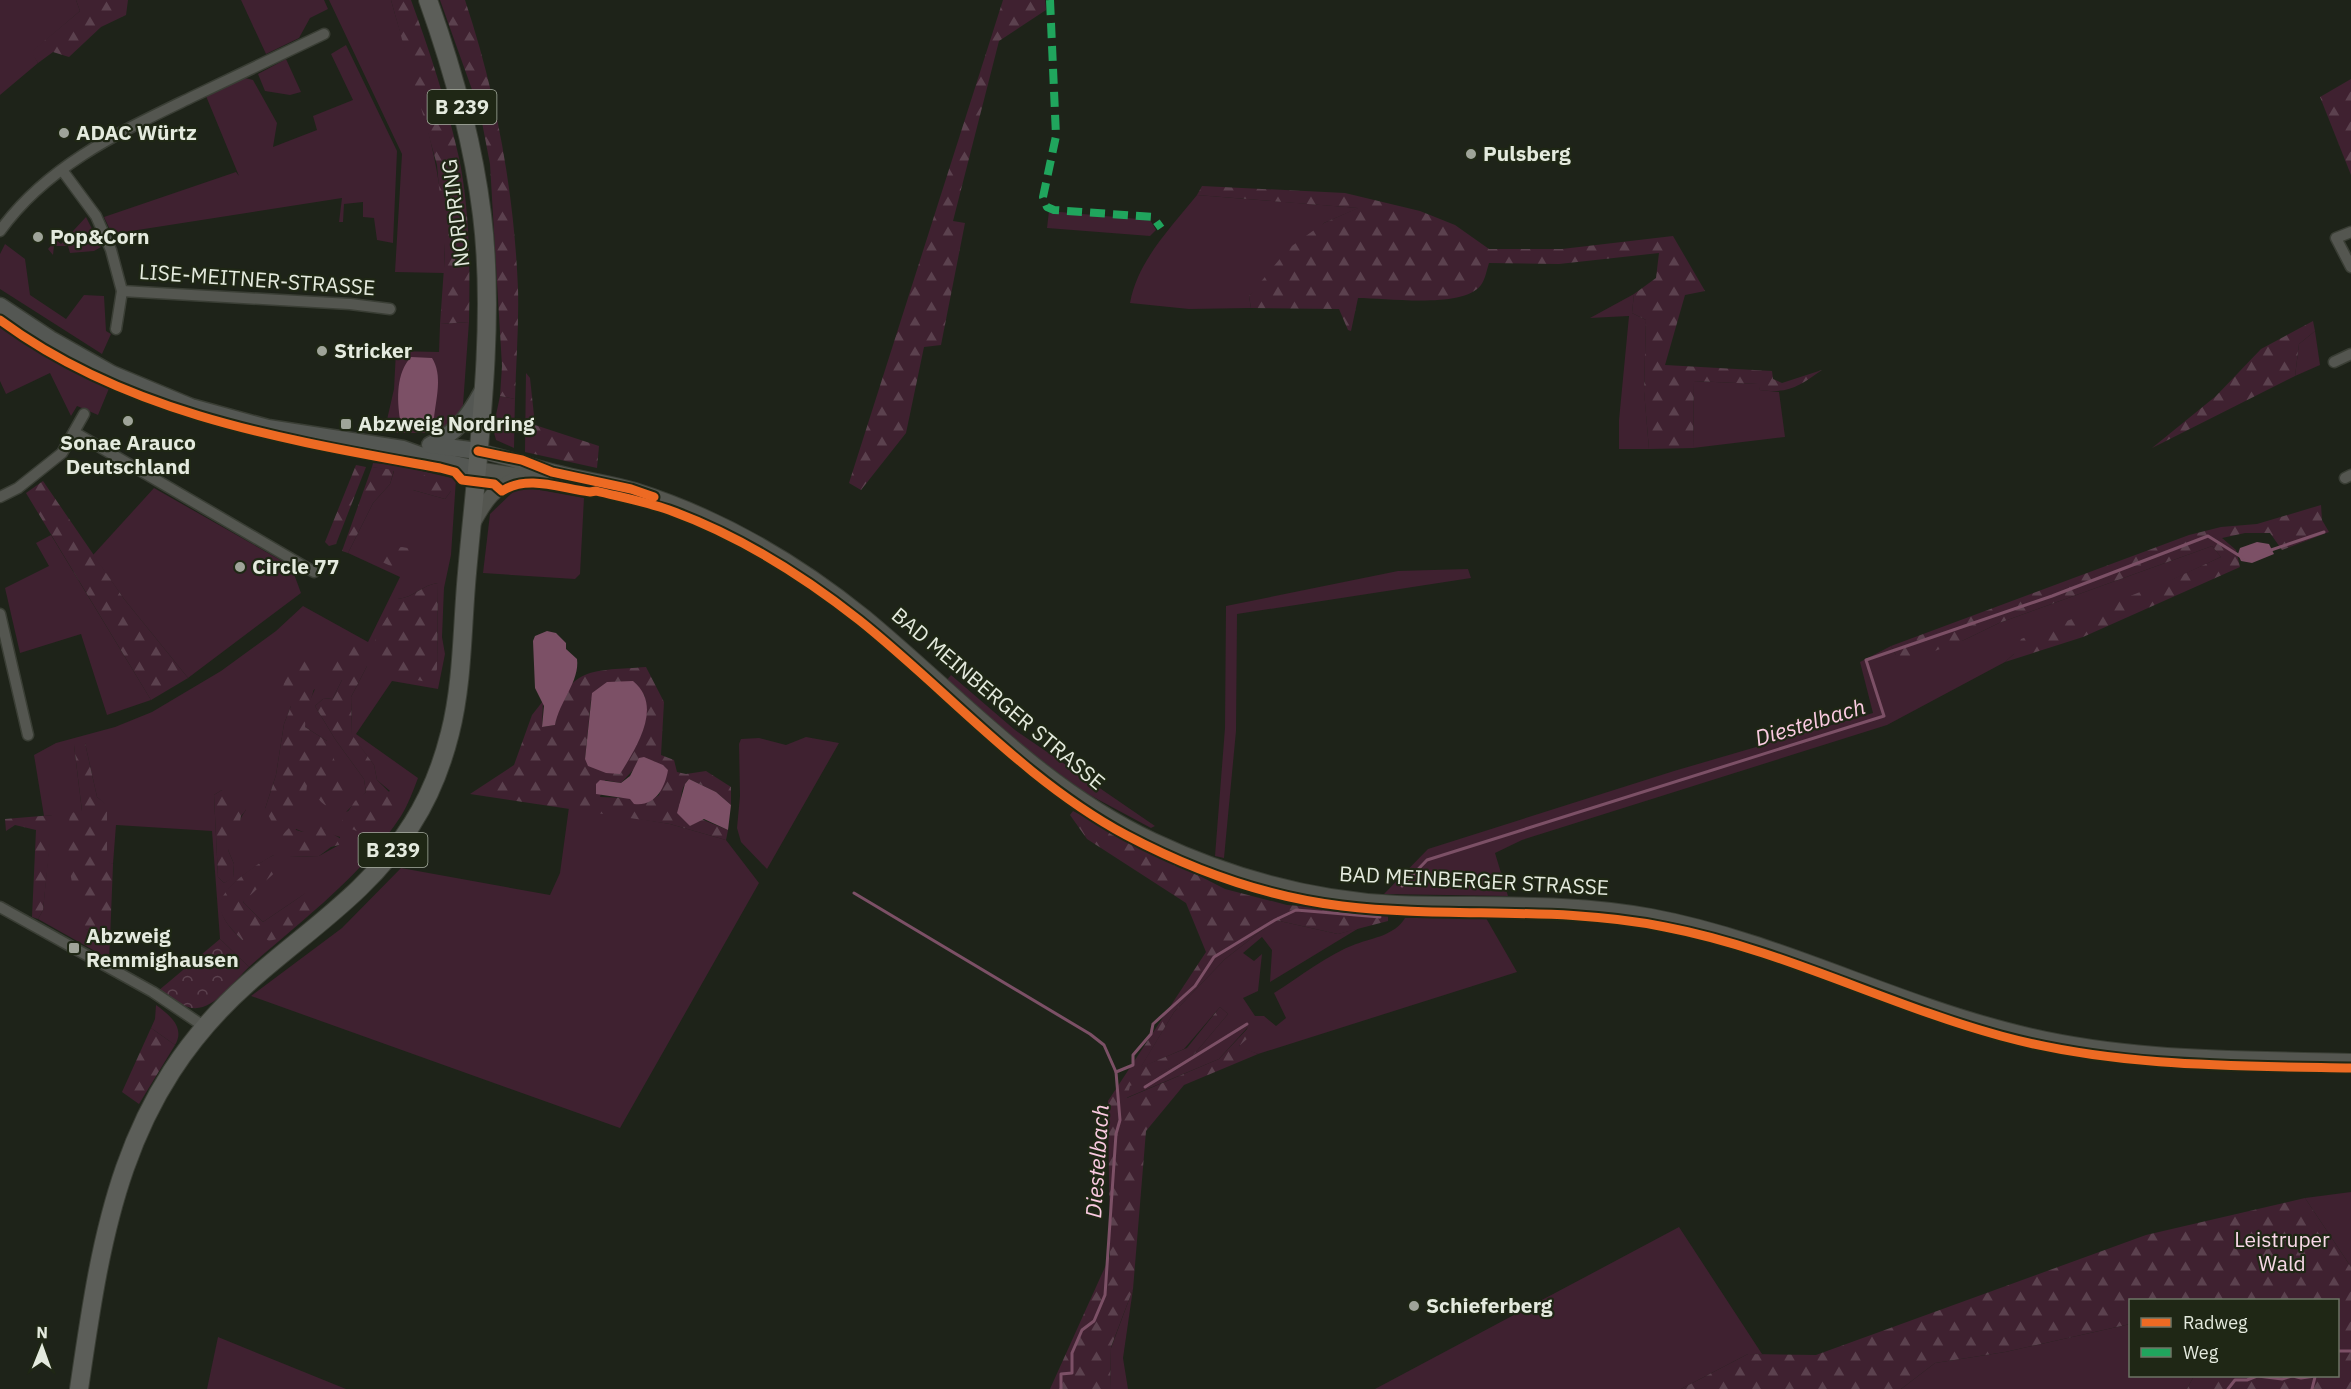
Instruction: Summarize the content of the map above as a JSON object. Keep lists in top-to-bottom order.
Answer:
{
  "streets": {
    "main road": ["B 239", "NORDRING", "BAD MEINBERGER STRASSE"],
    "street": ["LISE-MEITNER-STRASSE"]
  },
  "crossings": [
    ["B 239", "NORDRING"],
    ["B 239", "BAD MEINBERGER STRASSE"]
  ],
  "water": ["Diestelbach"],
  "parks": ["Leistruper Wald"],
  "places": {
    "other": [
      "ADAC Würtz",
      "Pulsberg",
      "Pop&Corn",
      "Stricker",
      "Sonae Arauco Deutschland",
      "Circle 77",
      "Schieferberg"
    ],
    "transit": ["Abzweig Nordring", "Abzweig Remmighausen"]
  },
  "legend": ["Radweg", "Weg"],
  "north": "top"
}
